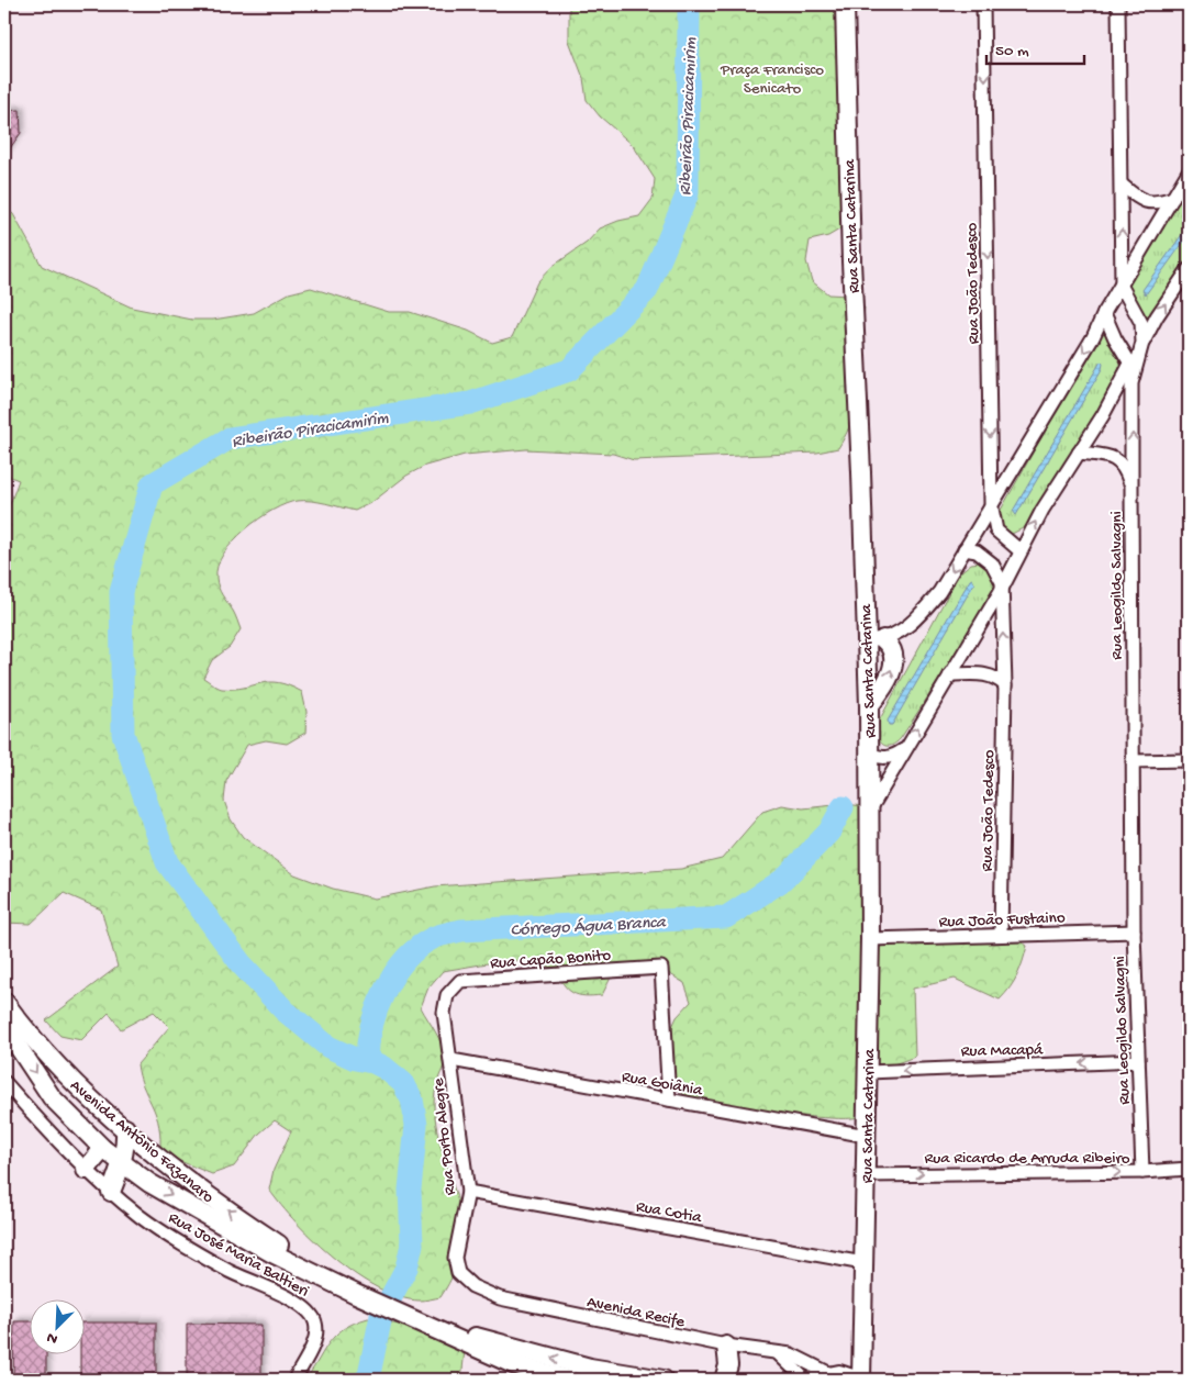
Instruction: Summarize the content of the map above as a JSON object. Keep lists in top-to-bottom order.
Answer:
{
  "streets": {
    "main road": ["Rua Santa Catarina", "Avenida Antônio Fazanaro"],
    "street": [
      "Rua João Tedesco",
      "Rua Leogildo Salvagni",
      "Rua João Fustaino",
      "Rua Capão Bonito",
      "Rua Macapá",
      "Rua Goiânia",
      "Rua Porto Alegre",
      "Rua Ricardo de Arruda Ribeiro",
      "Rua Cotia",
      "Rua José Maria Baltieri",
      "Avenida Recife"
    ]
  },
  "crossings": [
    ["Rua Santa Catarina", "Rua João Fustaino"],
    ["Rua Santa Catarina", "Rua Macapá"],
    ["Rua Santa Catarina", "Rua Goiânia"],
    ["Rua Santa Catarina", "Rua Ricardo de Arruda Ribeiro"],
    ["Rua Santa Catarina", "Rua Cotia"],
    ["Rua João Tedesco", "Rua João Fustaino"],
    ["Rua Leogildo Salvagni", "Rua João Fustaino"],
    ["Rua Leogildo Salvagni", "Rua Macapá"],
    ["Rua Leogildo Salvagni", "Rua Ricardo de Arruda Ribeiro"],
    ["Rua Capão Bonito", "Rua Goiânia"],
    ["Rua Capão Bonito", "Rua Porto Alegre"],
    ["Rua Goiânia", "Rua Porto Alegre"],
    ["Rua Porto Alegre", "Rua Cotia"],
    ["Rua Porto Alegre", "Avenida Recife"]
  ],
  "one_way": ["Rua Macapá", "Rua Ricardo de Arruda Ribeiro"],
  "water": ["Ribeirão Piracicamirim", "Córrego Água Branca"],
  "parks": ["Praça Francisco Senicato"],
  "scale_bar": "50 m",
  "north": "bottom left"
}
